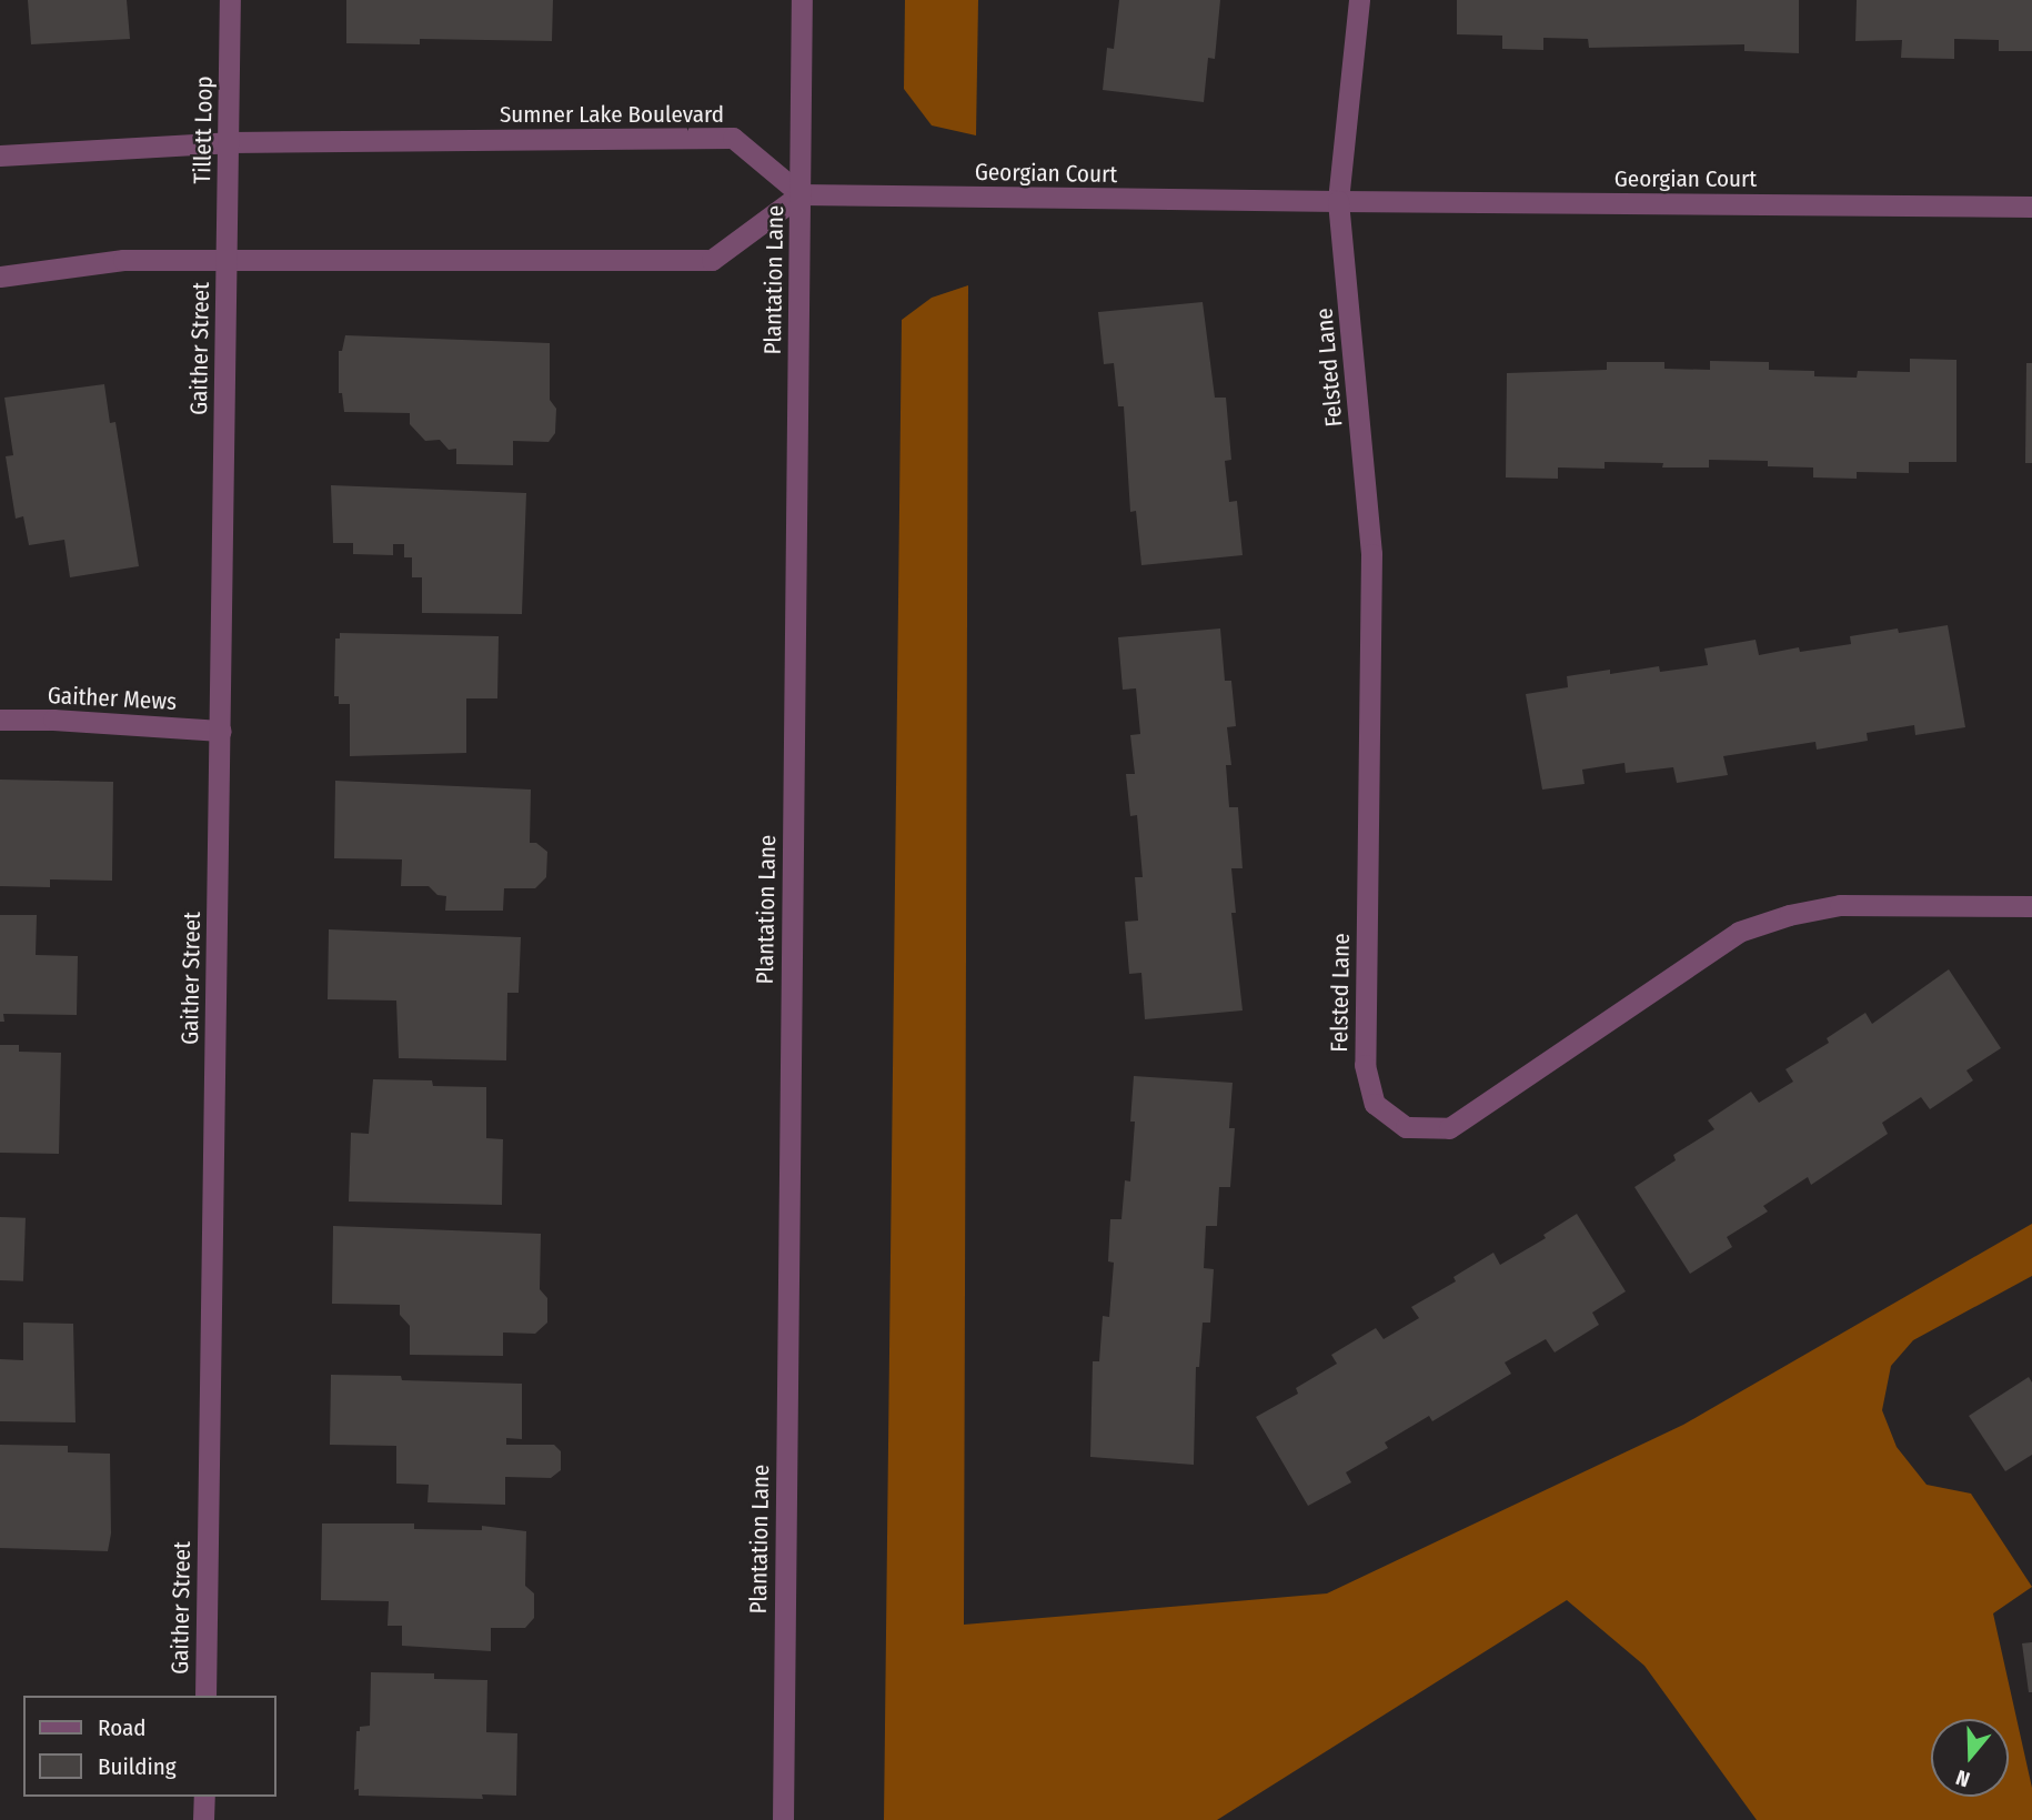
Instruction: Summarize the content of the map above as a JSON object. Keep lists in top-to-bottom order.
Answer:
{
  "streets": {
    "street": [
      "Sumner Lake Boulevard",
      "Tillett Loop",
      "Georgian Court",
      "Plantation Lane",
      "Gaither Street",
      "Felsted Lane",
      "Gaither Mews"
    ]
  },
  "crossings": [
    ["Sumner Lake Boulevard", "Tillett Loop"],
    ["Sumner Lake Boulevard", "Georgian Court"],
    ["Sumner Lake Boulevard", "Plantation Lane"],
    ["Tillett Loop", "Gaither Street"],
    ["Georgian Court", "Plantation Lane"],
    ["Georgian Court", "Felsted Lane"],
    ["Gaither Street", "Gaither Mews"]
  ],
  "legend": ["Road", "Building"],
  "north": "bottom"
}
